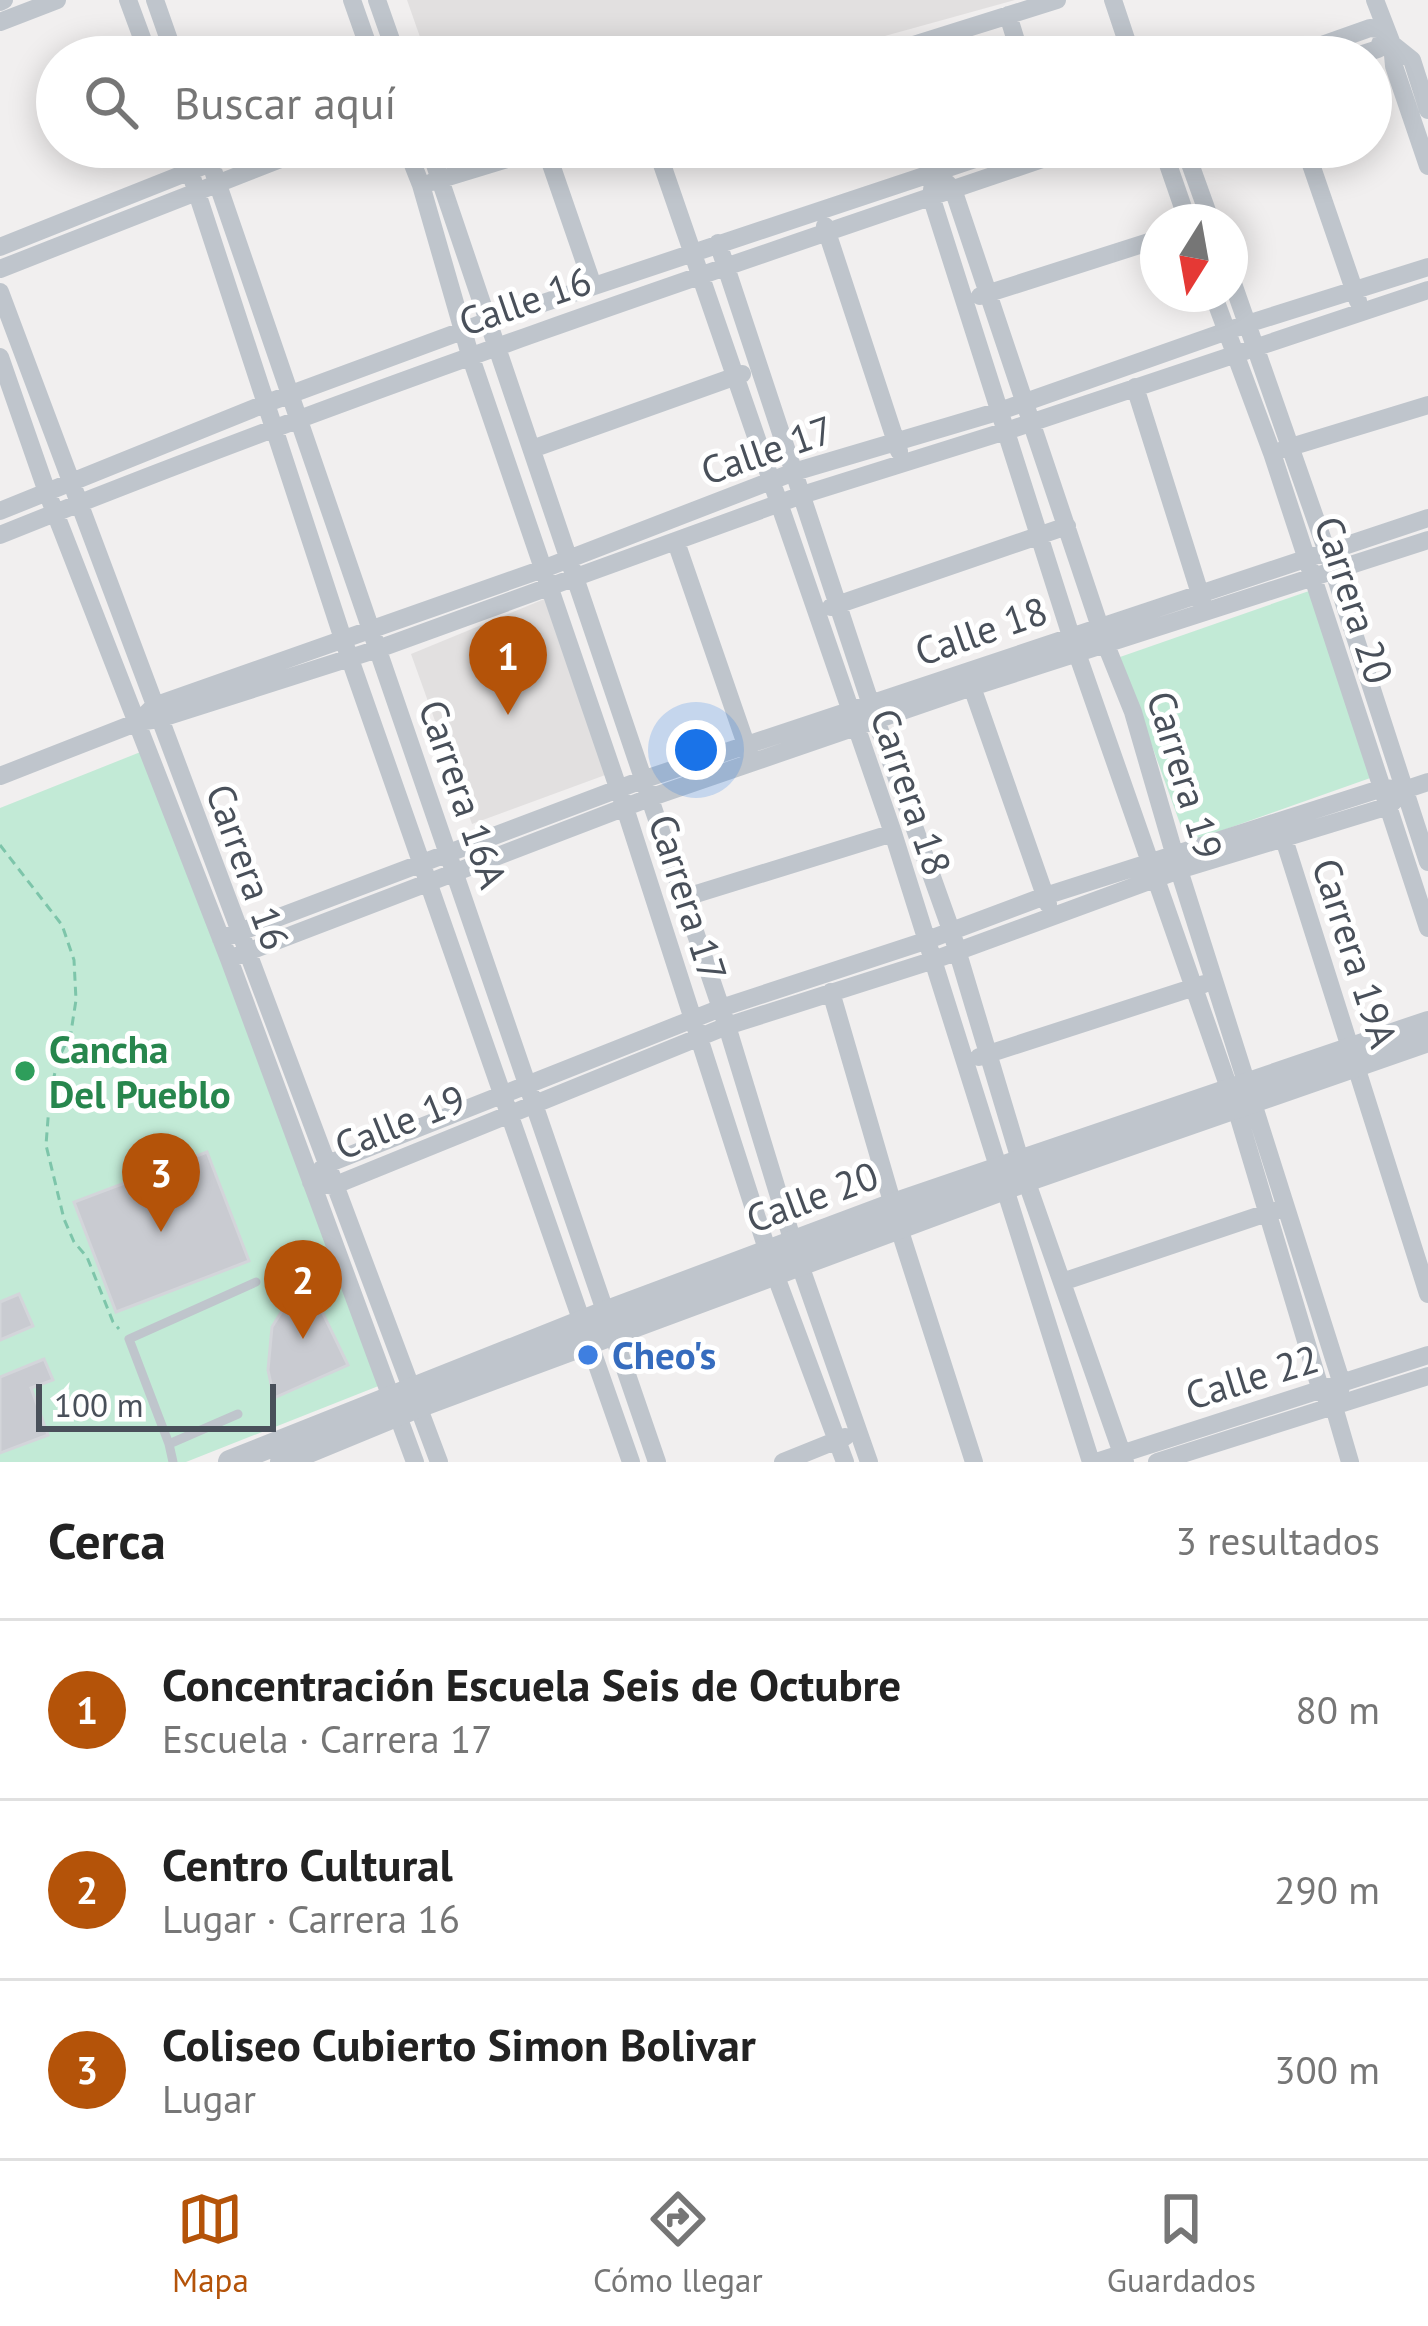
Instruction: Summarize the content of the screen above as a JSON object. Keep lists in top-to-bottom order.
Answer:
{
  "streets": {
    "street": [
      "Calle 16",
      "Calle 17",
      "Carrera 20",
      "Calle 18",
      "Carrera 19",
      "Carrera 18",
      "Carrera 16A",
      "Carrera 16",
      "Carrera 17",
      "Carrera 19A",
      "Calle 19",
      "Calle 20",
      "Calle 22"
    ]
  },
  "crossings": [
    ["Calle 16", "Carrera 19"],
    ["Calle 16", "Carrera 18"],
    ["Calle 16", "Carrera 16A"],
    ["Calle 16", "Carrera 16"],
    ["Calle 16", "Carrera 17"],
    ["Calle 17", "Carrera 20"],
    ["Calle 17", "Carrera 19"],
    ["Calle 17", "Carrera 18"],
    ["Calle 17", "Carrera 16A"],
    ["Calle 17", "Carrera 16"],
    ["Calle 17", "Carrera 17"],
    ["Carrera 20", "Calle 18"],
    ["Carrera 20", "Calle 19"],
    ["Calle 18", "Carrera 19"],
    ["Calle 18", "Carrera 18"],
    ["Calle 18", "Carrera 16A"],
    ["Calle 18", "Carrera 16"],
    ["Calle 18", "Carrera 17"],
    ["Carrera 19", "Calle 19"],
    ["Carrera 19", "Calle 20"],
    ["Carrera 19", "Calle 22"],
    ["Carrera 18", "Calle 19"],
    ["Carrera 18", "Calle 20"],
    ["Carrera 18", "Calle 22"],
    ["Carrera 16A", "Calle 19"],
    ["Carrera 16A", "Calle 20"],
    ["Carrera 16", "Calle 19"],
    ["Carrera 16", "Calle 20"],
    ["Carrera 17", "Calle 19"],
    ["Carrera 17", "Calle 20"],
    ["Carrera 19A", "Calle 19"],
    ["Carrera 19A", "Calle 20"]
  ],
  "places": ["Cancha Del Pueblo", "Cheo's"],
  "scale_bar": "100 m",
  "north": "bottom",
  "page": {
    "search": "Buscar aquí",
    "pins": ["1", "3", "2"],
    "scale": "100 m",
    "heading": ["Cerca", "3 resultados"],
    "list": [
      {
        "mark": "1",
        "name": "Concentración Escuela Seis de Octubre",
        "note": "Escuela · Carrera 17",
        "value": "80 m"
      },
      {
        "mark": "2",
        "name": "Centro Cultural",
        "note": "Lugar · Carrera 16",
        "value": "290 m"
      },
      {
        "mark": "3",
        "name": "Coliseo Cubierto Simon Bolivar",
        "note": "Lugar",
        "value": "300 m"
      }
    ],
    "nav": ["Mapa", "Cómo llegar", "Guardados"]
  }
}
